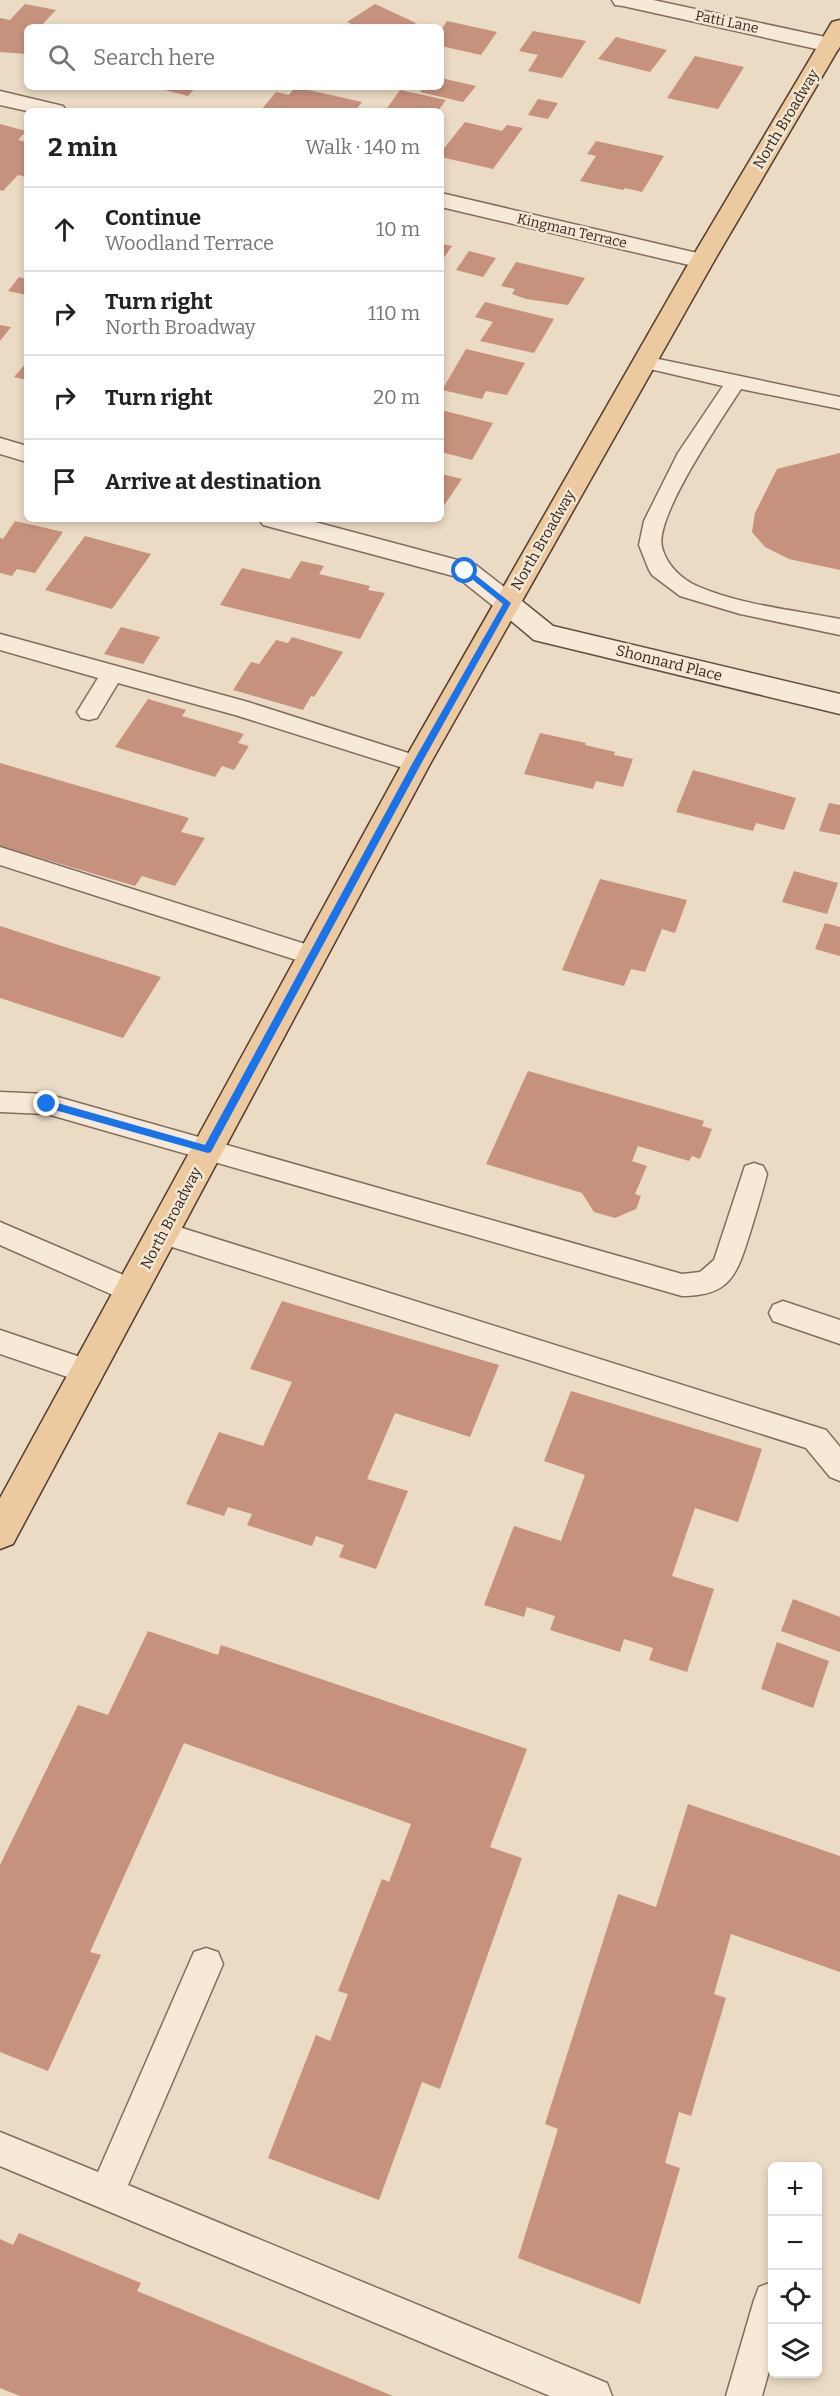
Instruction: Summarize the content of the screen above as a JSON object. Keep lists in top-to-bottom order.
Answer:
{
  "streets": {
    "main road": ["North Broadway"],
    "street": ["Patti Lane", "Kingman Terrace", "Shonnard Place"]
  },
  "crossings": [
    ["Patti Lane", "North Broadway"],
    ["North Broadway", "Kingman Terrace"],
    ["North Broadway", "Shonnard Place"]
  ],
  "page": {
    "search": "Search here",
    "heading": ["2 min", "Walk · 140 m"],
    "list": [
      ["Continue", "Woodland Terrace", "10 m"],
      ["Turn right", "North Broadway", "110 m"],
      ["Turn right", "20 m"],
      "Arrive at destination"
    ],
    "map_buttons": ["+", "−"]
  }
}
